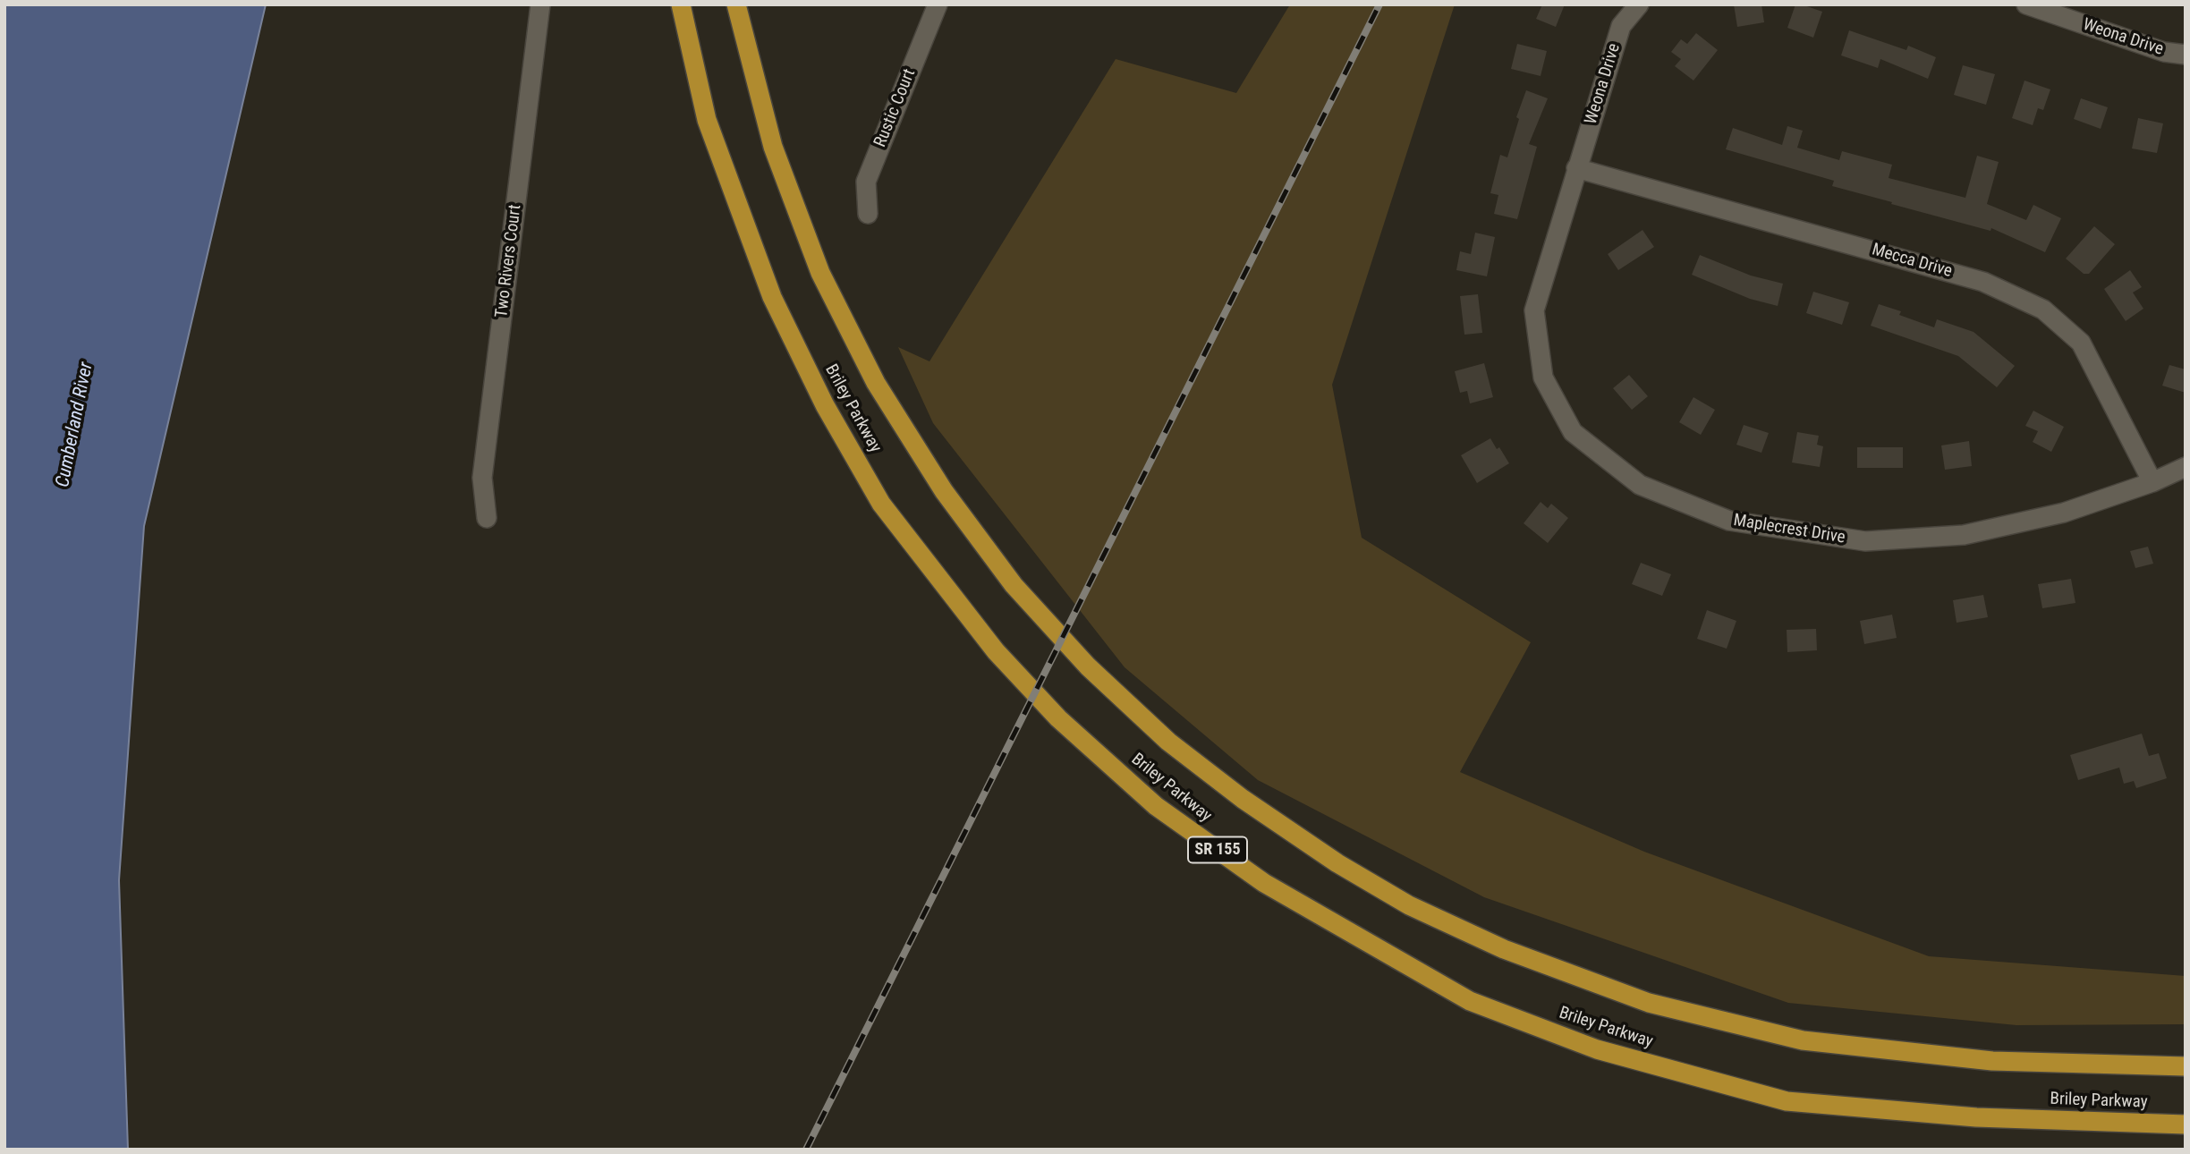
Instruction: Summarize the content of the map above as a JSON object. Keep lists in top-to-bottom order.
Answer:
{
  "streets": {
    "highway": ["Briley Parkway", "SR 155"],
    "street": [
      "Weona Drive",
      "Rustic Court",
      "Two Rivers Court",
      "Mecca Drive",
      "Maplecrest Drive"
    ]
  },
  "crossings": [
    ["Weona Drive", "Mecca Drive"],
    ["Weona Drive", "Maplecrest Drive"],
    ["Mecca Drive", "Maplecrest Drive"]
  ],
  "water": ["Cumberland River"]
}
